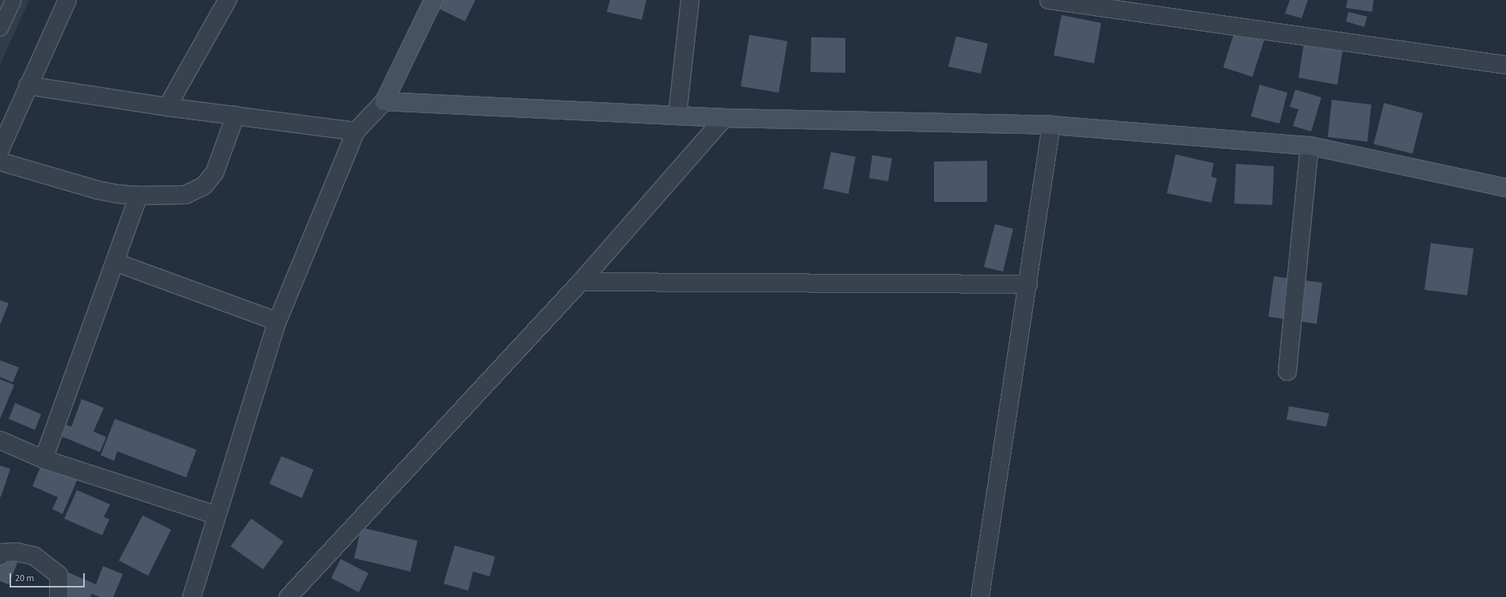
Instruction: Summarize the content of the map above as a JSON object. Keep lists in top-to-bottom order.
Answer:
{
  "scale_bar": "20 m"
}
